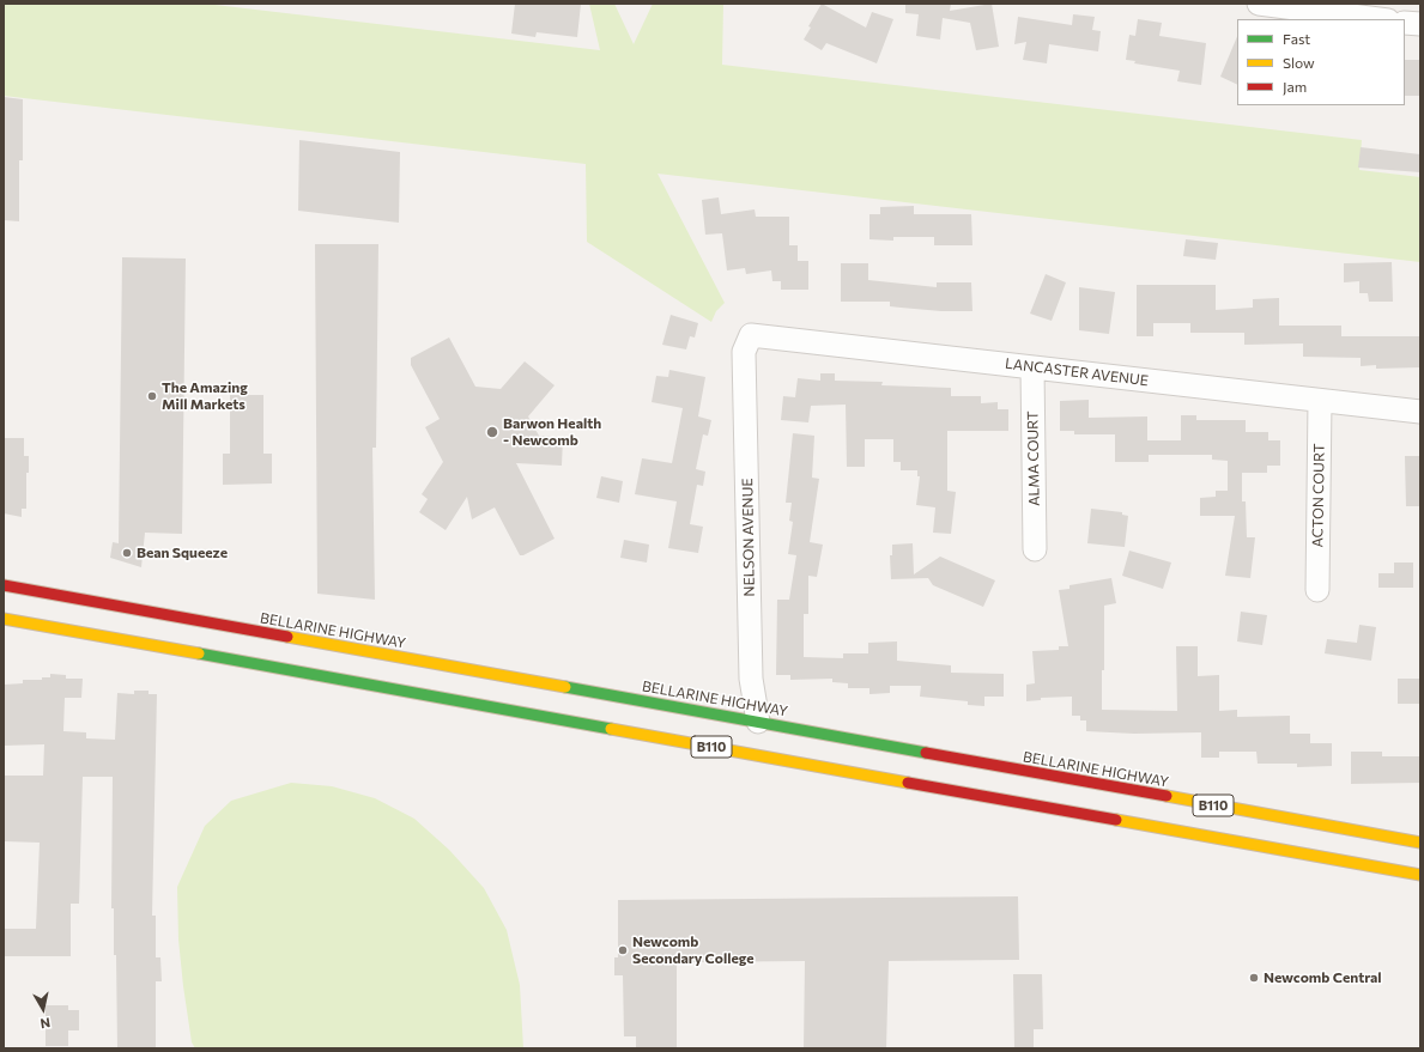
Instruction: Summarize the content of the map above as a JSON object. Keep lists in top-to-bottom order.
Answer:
{
  "streets": {
    "highway": ["BELLARINE HIGHWAY", "B110"],
    "street": [
      "LANCASTER AVENUE",
      "ALMA COURT",
      "ACTON COURT",
      "NELSON AVENUE"
    ]
  },
  "crossings": [
    ["LANCASTER AVENUE", "ALMA COURT"],
    ["LANCASTER AVENUE", "ACTON COURT"],
    ["LANCASTER AVENUE", "NELSON AVENUE"],
    ["NELSON AVENUE", "BELLARINE HIGHWAY"]
  ],
  "places": [
    "The Amazing Mill Markets",
    "Barwon Health - Newcomb",
    "Bean Squeeze",
    "Newcomb Secondary College",
    "Newcomb Central"
  ],
  "legend": ["Fast", "Slow", "Jam"],
  "north": "bottom"
}
